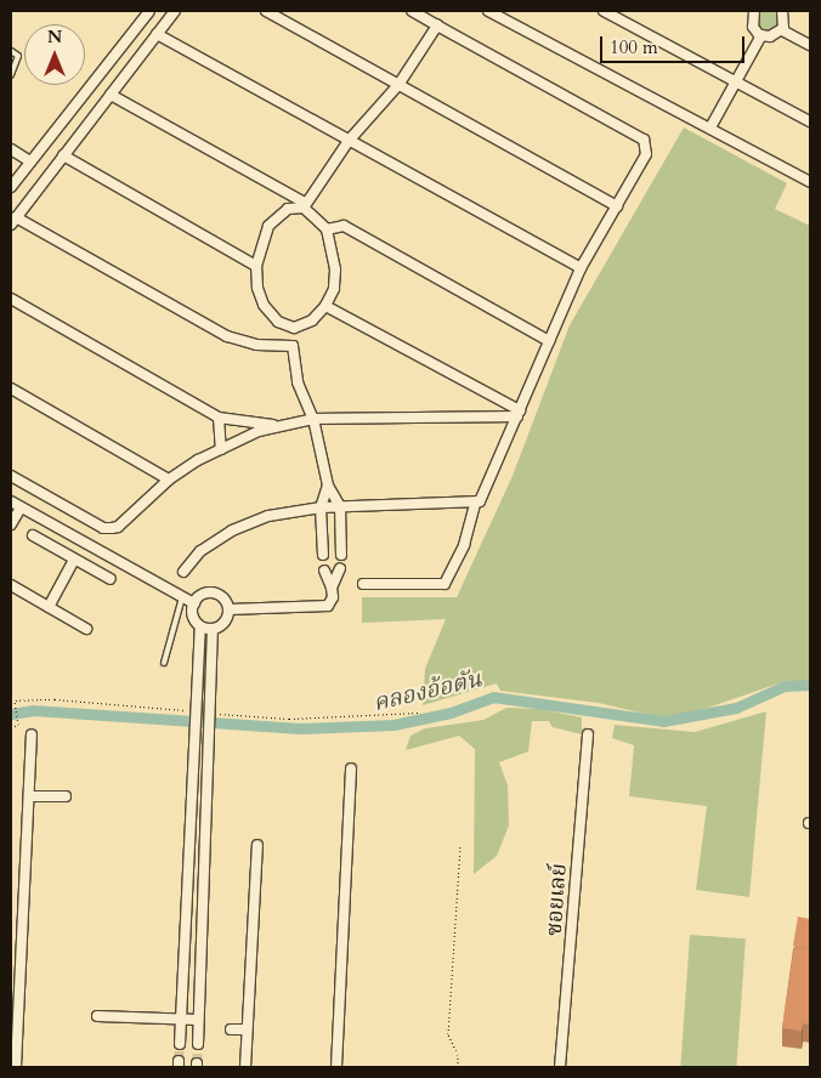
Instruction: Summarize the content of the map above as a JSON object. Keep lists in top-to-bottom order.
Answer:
{
  "streets": {
    "street": ["ซอยเลย์"]
  },
  "water": ["คลองอ้อตัน"],
  "scale_bar": "100 m",
  "north": "top"
}
